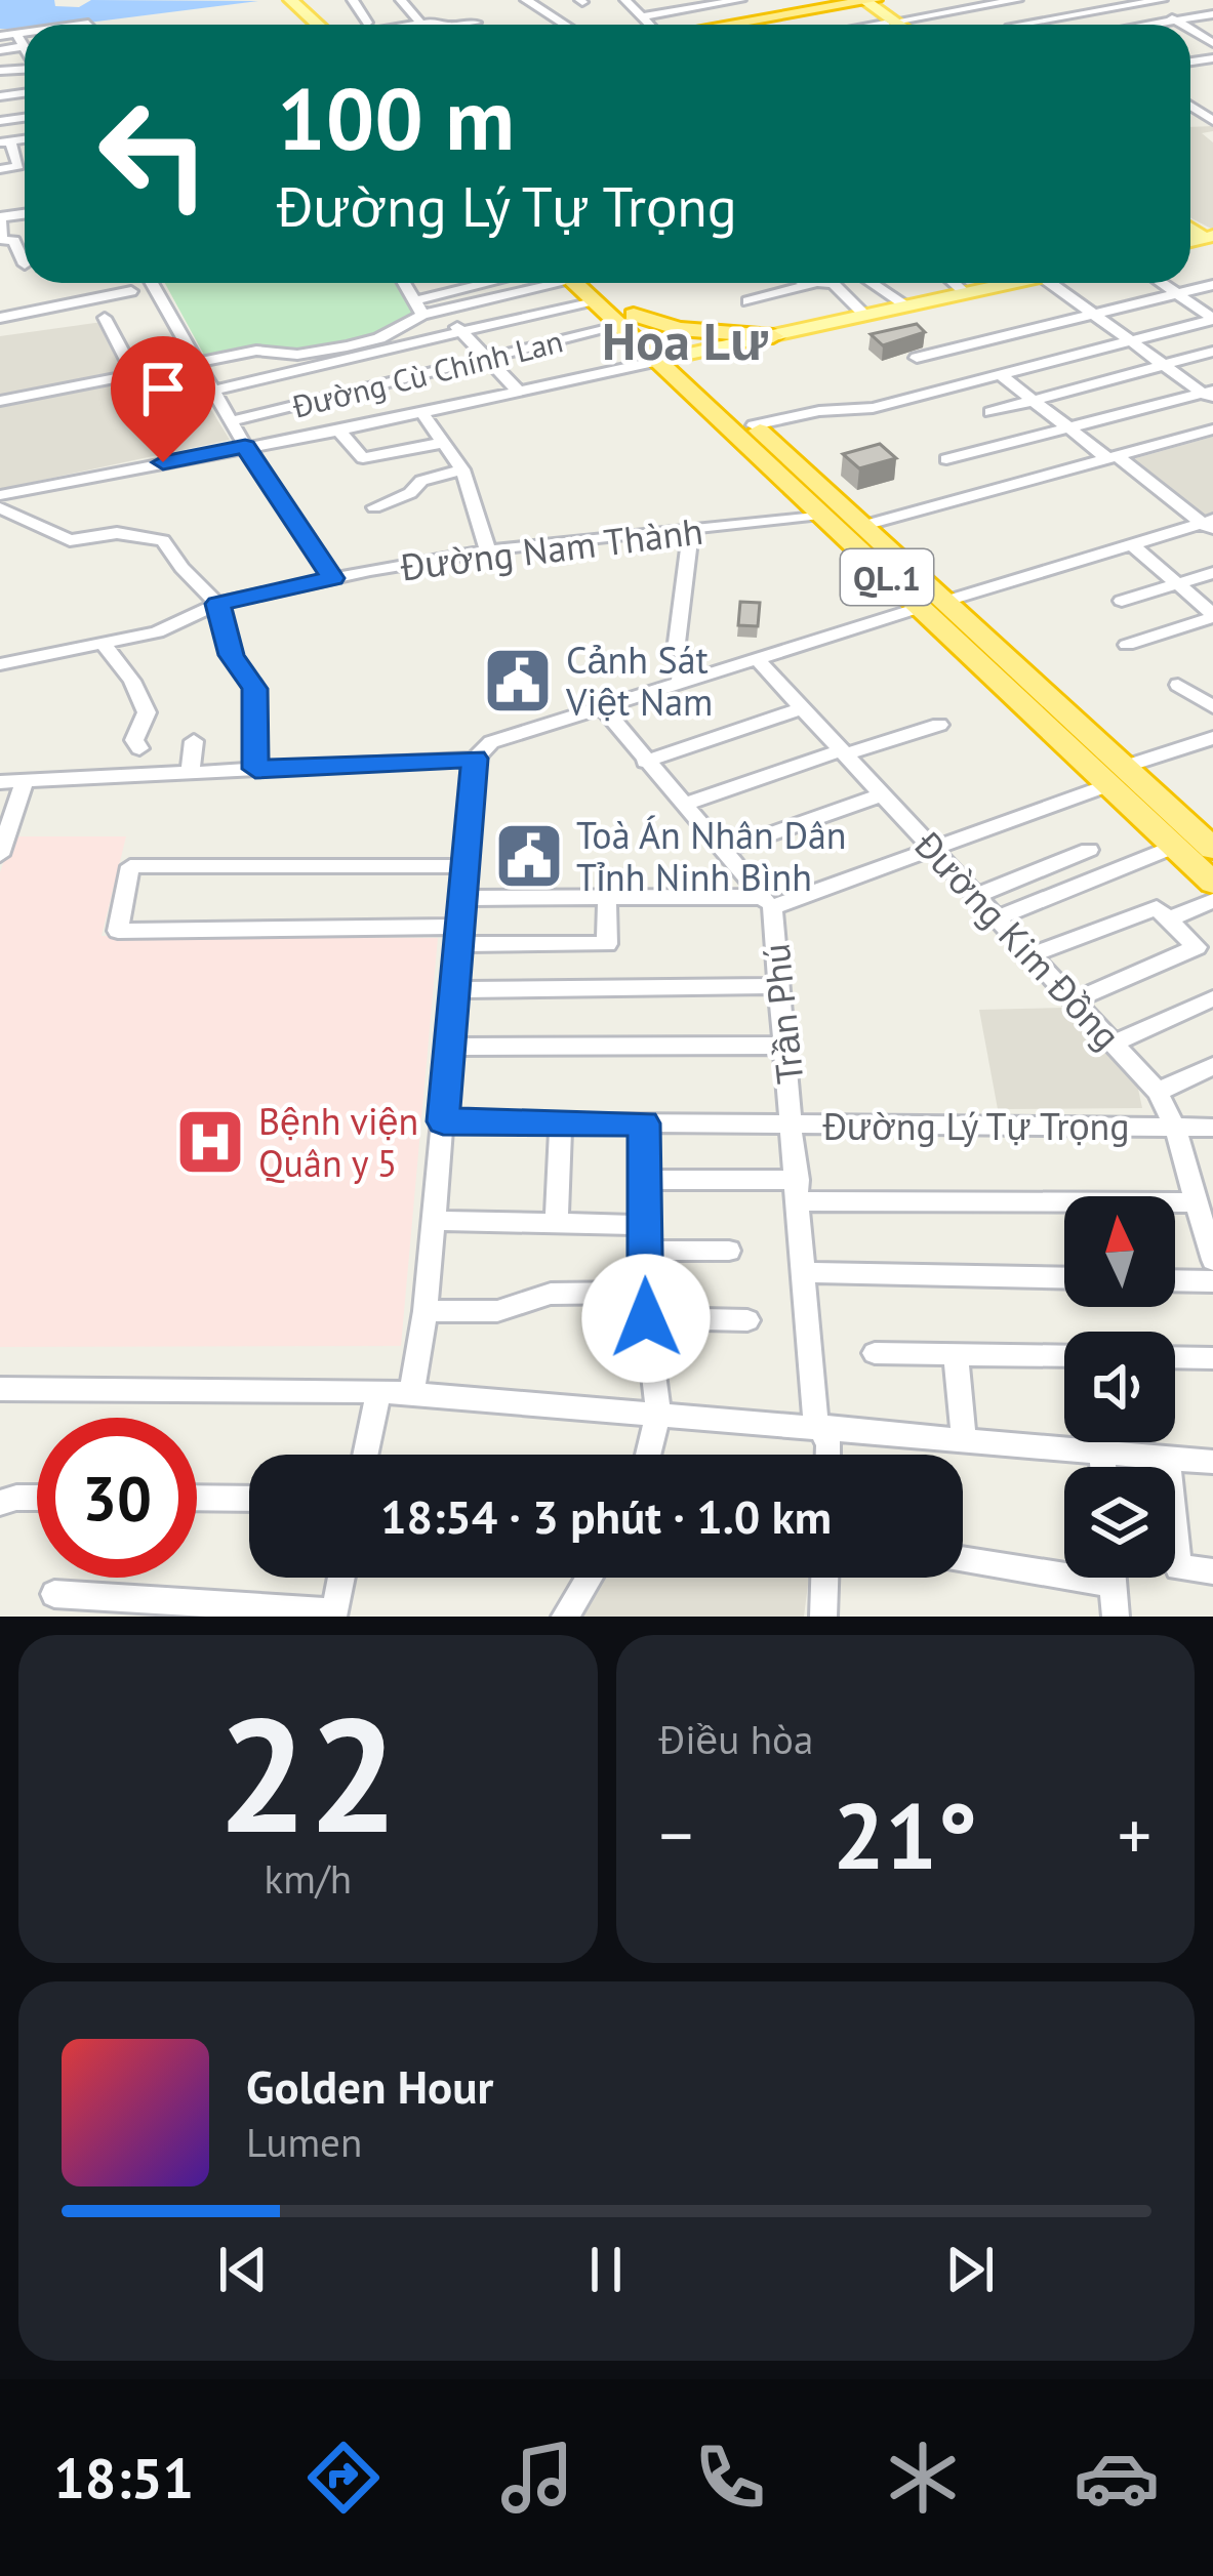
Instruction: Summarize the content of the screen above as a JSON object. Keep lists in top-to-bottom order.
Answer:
{
  "streets": {
    "highway": ["QL.1"],
    "street": [
      "Đường Cù Chính Lan",
      "Đường Nam Thành",
      "Đường Kim Đồng",
      "Trần Phú",
      "Đường Lý Tự Trọng"
    ]
  },
  "crossings": [
    ["Đường Cù Chính Lan", "QL.1"],
    ["Đường Nam Thành", "QL.1"],
    ["QL.1", "Trần Phú"],
    ["Đường Kim Đồng", "Trần Phú"],
    ["Đường Kim Đồng", "Đường Lý Tự Trọng"],
    ["Trần Phú", "Đường Lý Tự Trọng"]
  ],
  "districts": ["Hoa Lư"],
  "places": {
    "public building": ["Cảnh Sát Việt Nam", "Toà Án Nhân Dân Tỉnh Ninh Bình"],
    "hospital": ["Bệnh viện Quân y 5"]
  },
  "north": "top",
  "page": {
    "turn": ["100 m", "Đường Lý Tự Trọng"],
    "limit": "30",
    "trip": "18:54 · 3 phút · 1.0 km",
    "tile": [
      ["22", "km/h"],
      "Điều hòa"
    ],
    "heat": ["−", "21°", "+"],
    "song": ["Golden Hour", "Lumen"],
    "tabs": "18:51"
  }
}
